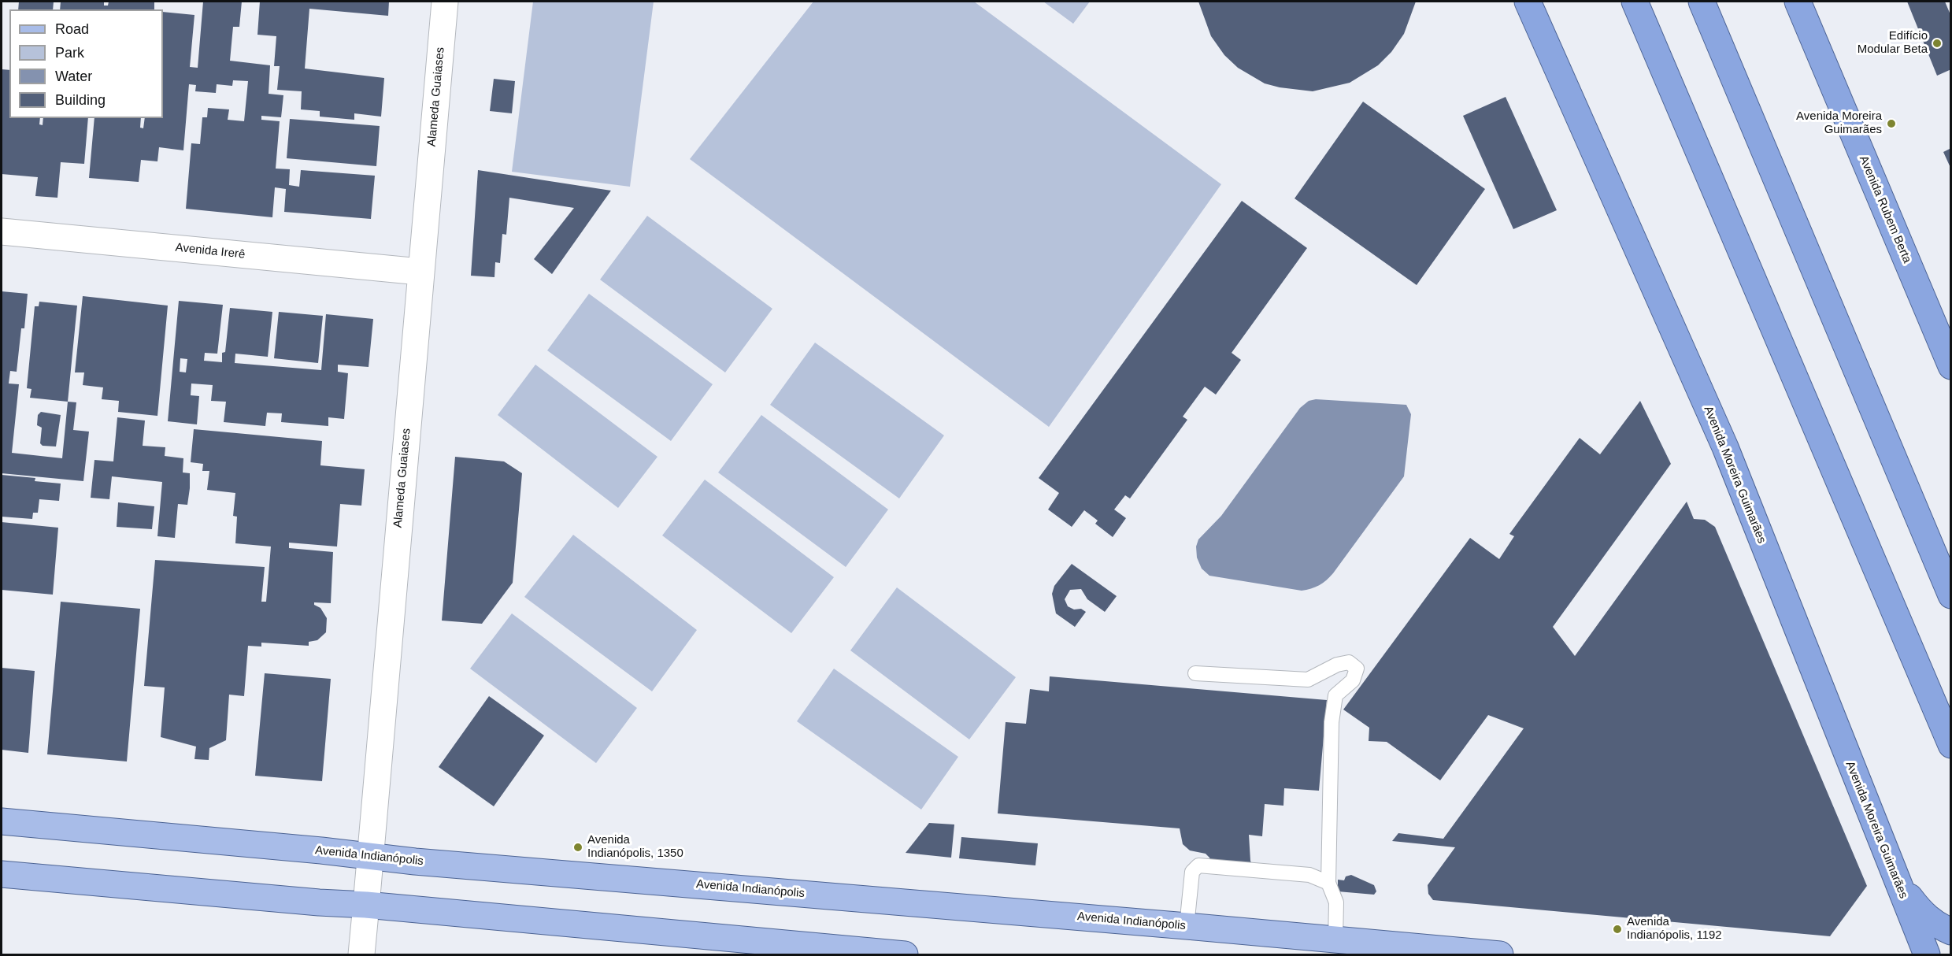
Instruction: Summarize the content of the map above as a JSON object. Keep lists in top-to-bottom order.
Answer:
{
  "streets": {
    "highway": ["Avenida Rubem Berta", "Avenida Moreira Guimarães"],
    "main road": ["Avenida Indianópolis"],
    "street": ["Alameda Guaiases", "Avenida Irerê"]
  },
  "crossings": [
    ["Alameda Guaiases", "Avenida Irerê"],
    ["Alameda Guaiases", "Avenida Indianópolis"]
  ],
  "places": [
    "Edifício Modular Beta",
    "Avenida Moreira Guimarães",
    "Avenida Indianópolis, 1350",
    "Avenida Indianópolis, 1192"
  ],
  "legend": [
    "Road",
    "Park",
    "Water",
    "Building"
  ]
}
